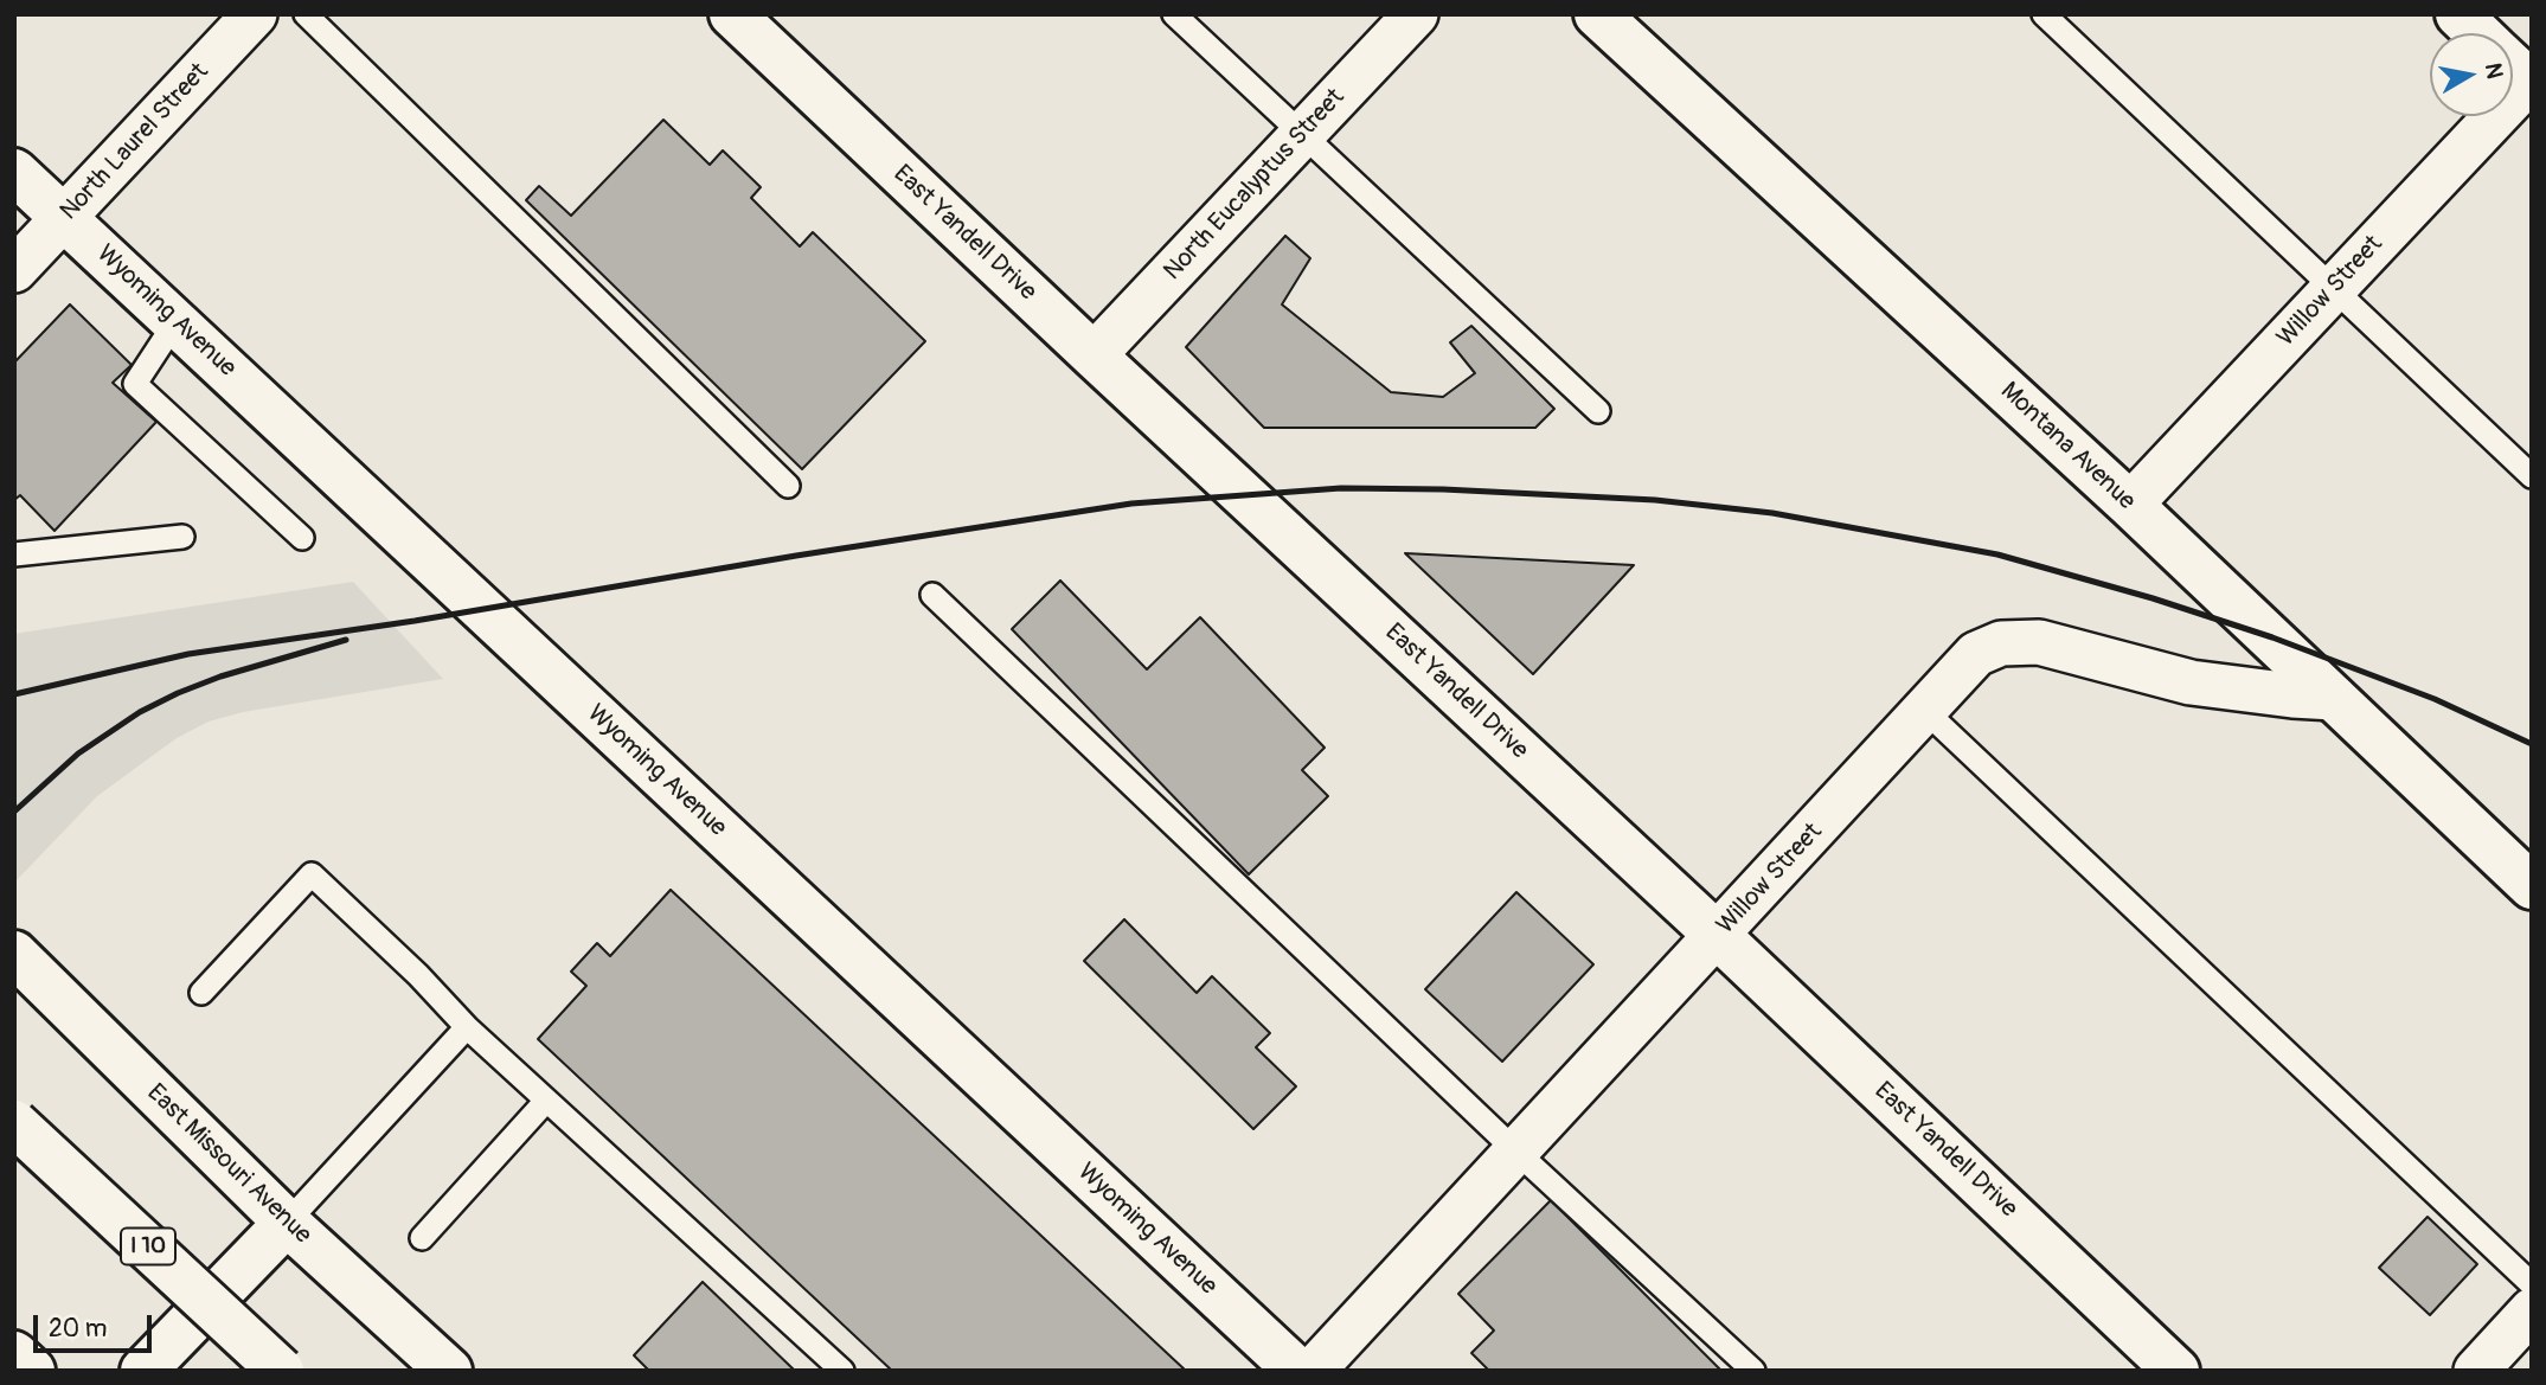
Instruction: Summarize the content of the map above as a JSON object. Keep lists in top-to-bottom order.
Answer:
{
  "streets": {
    "main road": [
      "East Yandell Drive",
      "Wyoming Avenue",
      "Montana Avenue",
      "East Missouri Avenue",
      "I 10"
    ],
    "street": ["North Laurel Street", "North Eucalyptus Street", "Willow Street"]
  },
  "crossings": [
    ["North Laurel Street", "Wyoming Avenue"],
    ["North Eucalyptus Street", "East Yandell Drive"],
    ["East Yandell Drive", "Willow Street"],
    ["Willow Street", "Montana Avenue"]
  ],
  "scale_bar": "20 m",
  "north": "right"
}
